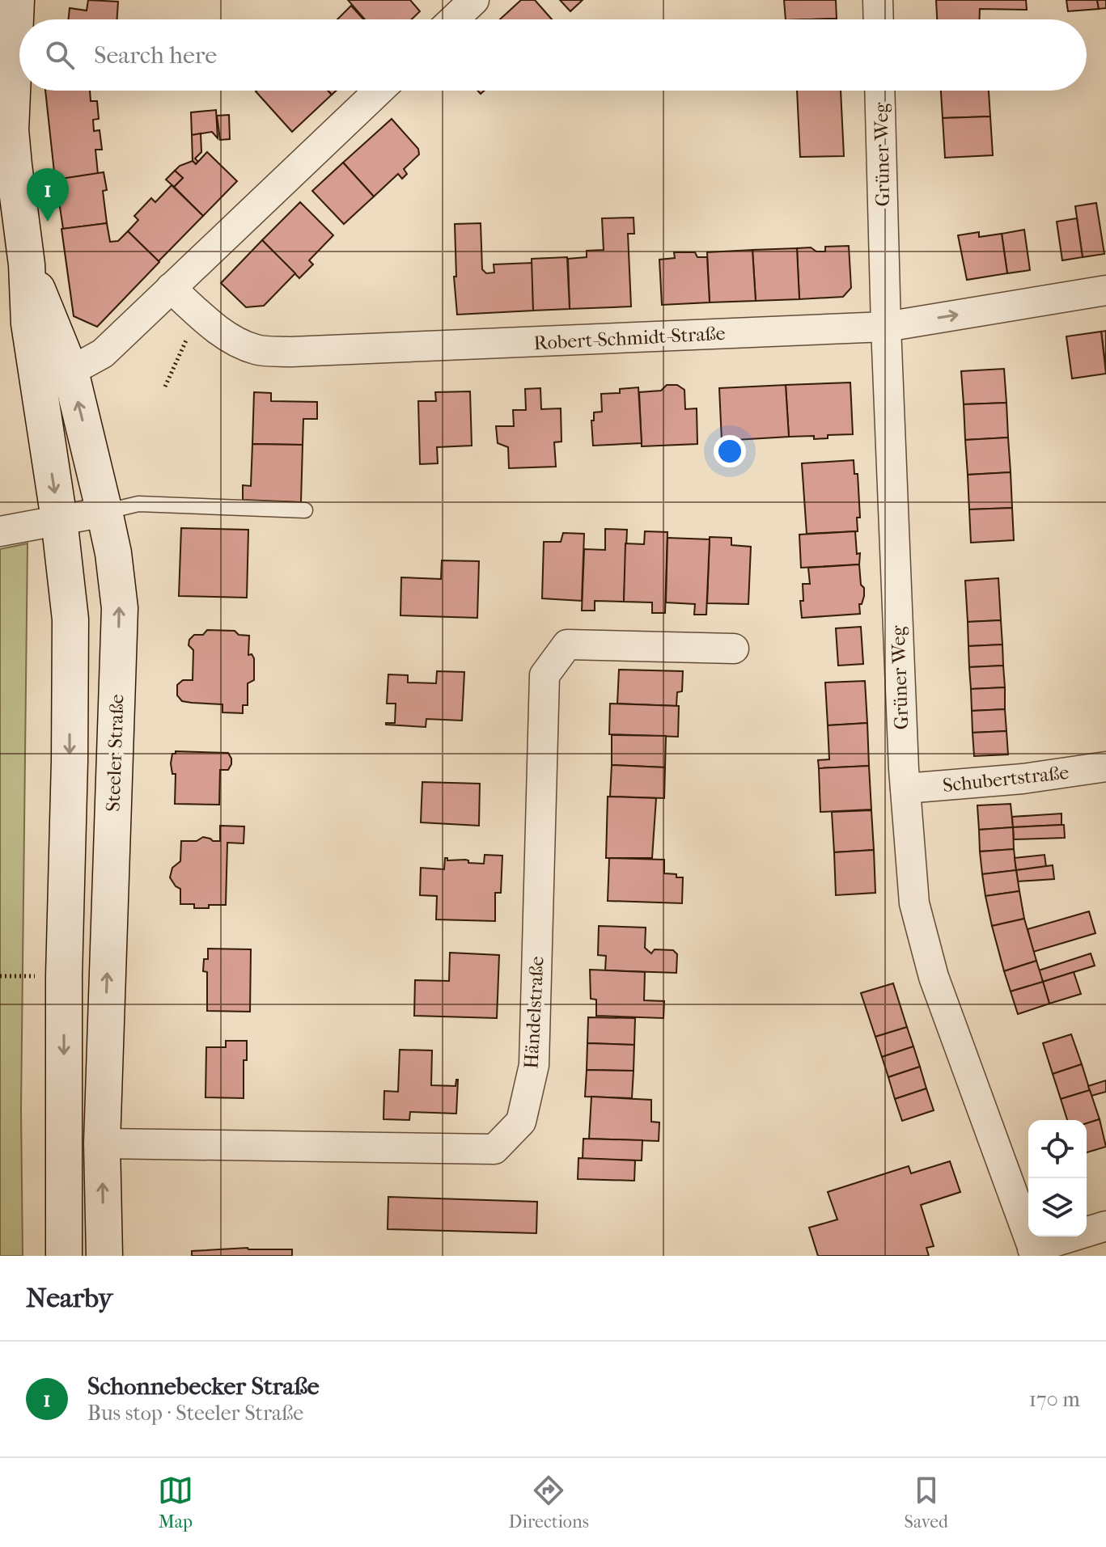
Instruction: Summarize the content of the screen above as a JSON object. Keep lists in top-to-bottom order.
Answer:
{
  "streets": {
    "main road": ["Steeler Straße"],
    "street": [
      "Grüner Weg",
      "Robert-Schmidt-Straße",
      "Schubertstraße",
      "Händelstraße"
    ]
  },
  "crossings": [
    ["Grüner Weg", "Robert-Schmidt-Straße"],
    ["Grüner Weg", "Schubertstraße"],
    ["Steeler Straße", "Händelstraße"]
  ],
  "page": {
    "search": "Search here",
    "pins": "1",
    "heading": "Nearby",
    "list": [
      {
        "mark": "1",
        "name": "Schonnebecker Straße",
        "note": "Bus stop · Steeler Straße",
        "value": "170 m"
      }
    ],
    "nav": ["Map", "Directions", "Saved"]
  }
}
